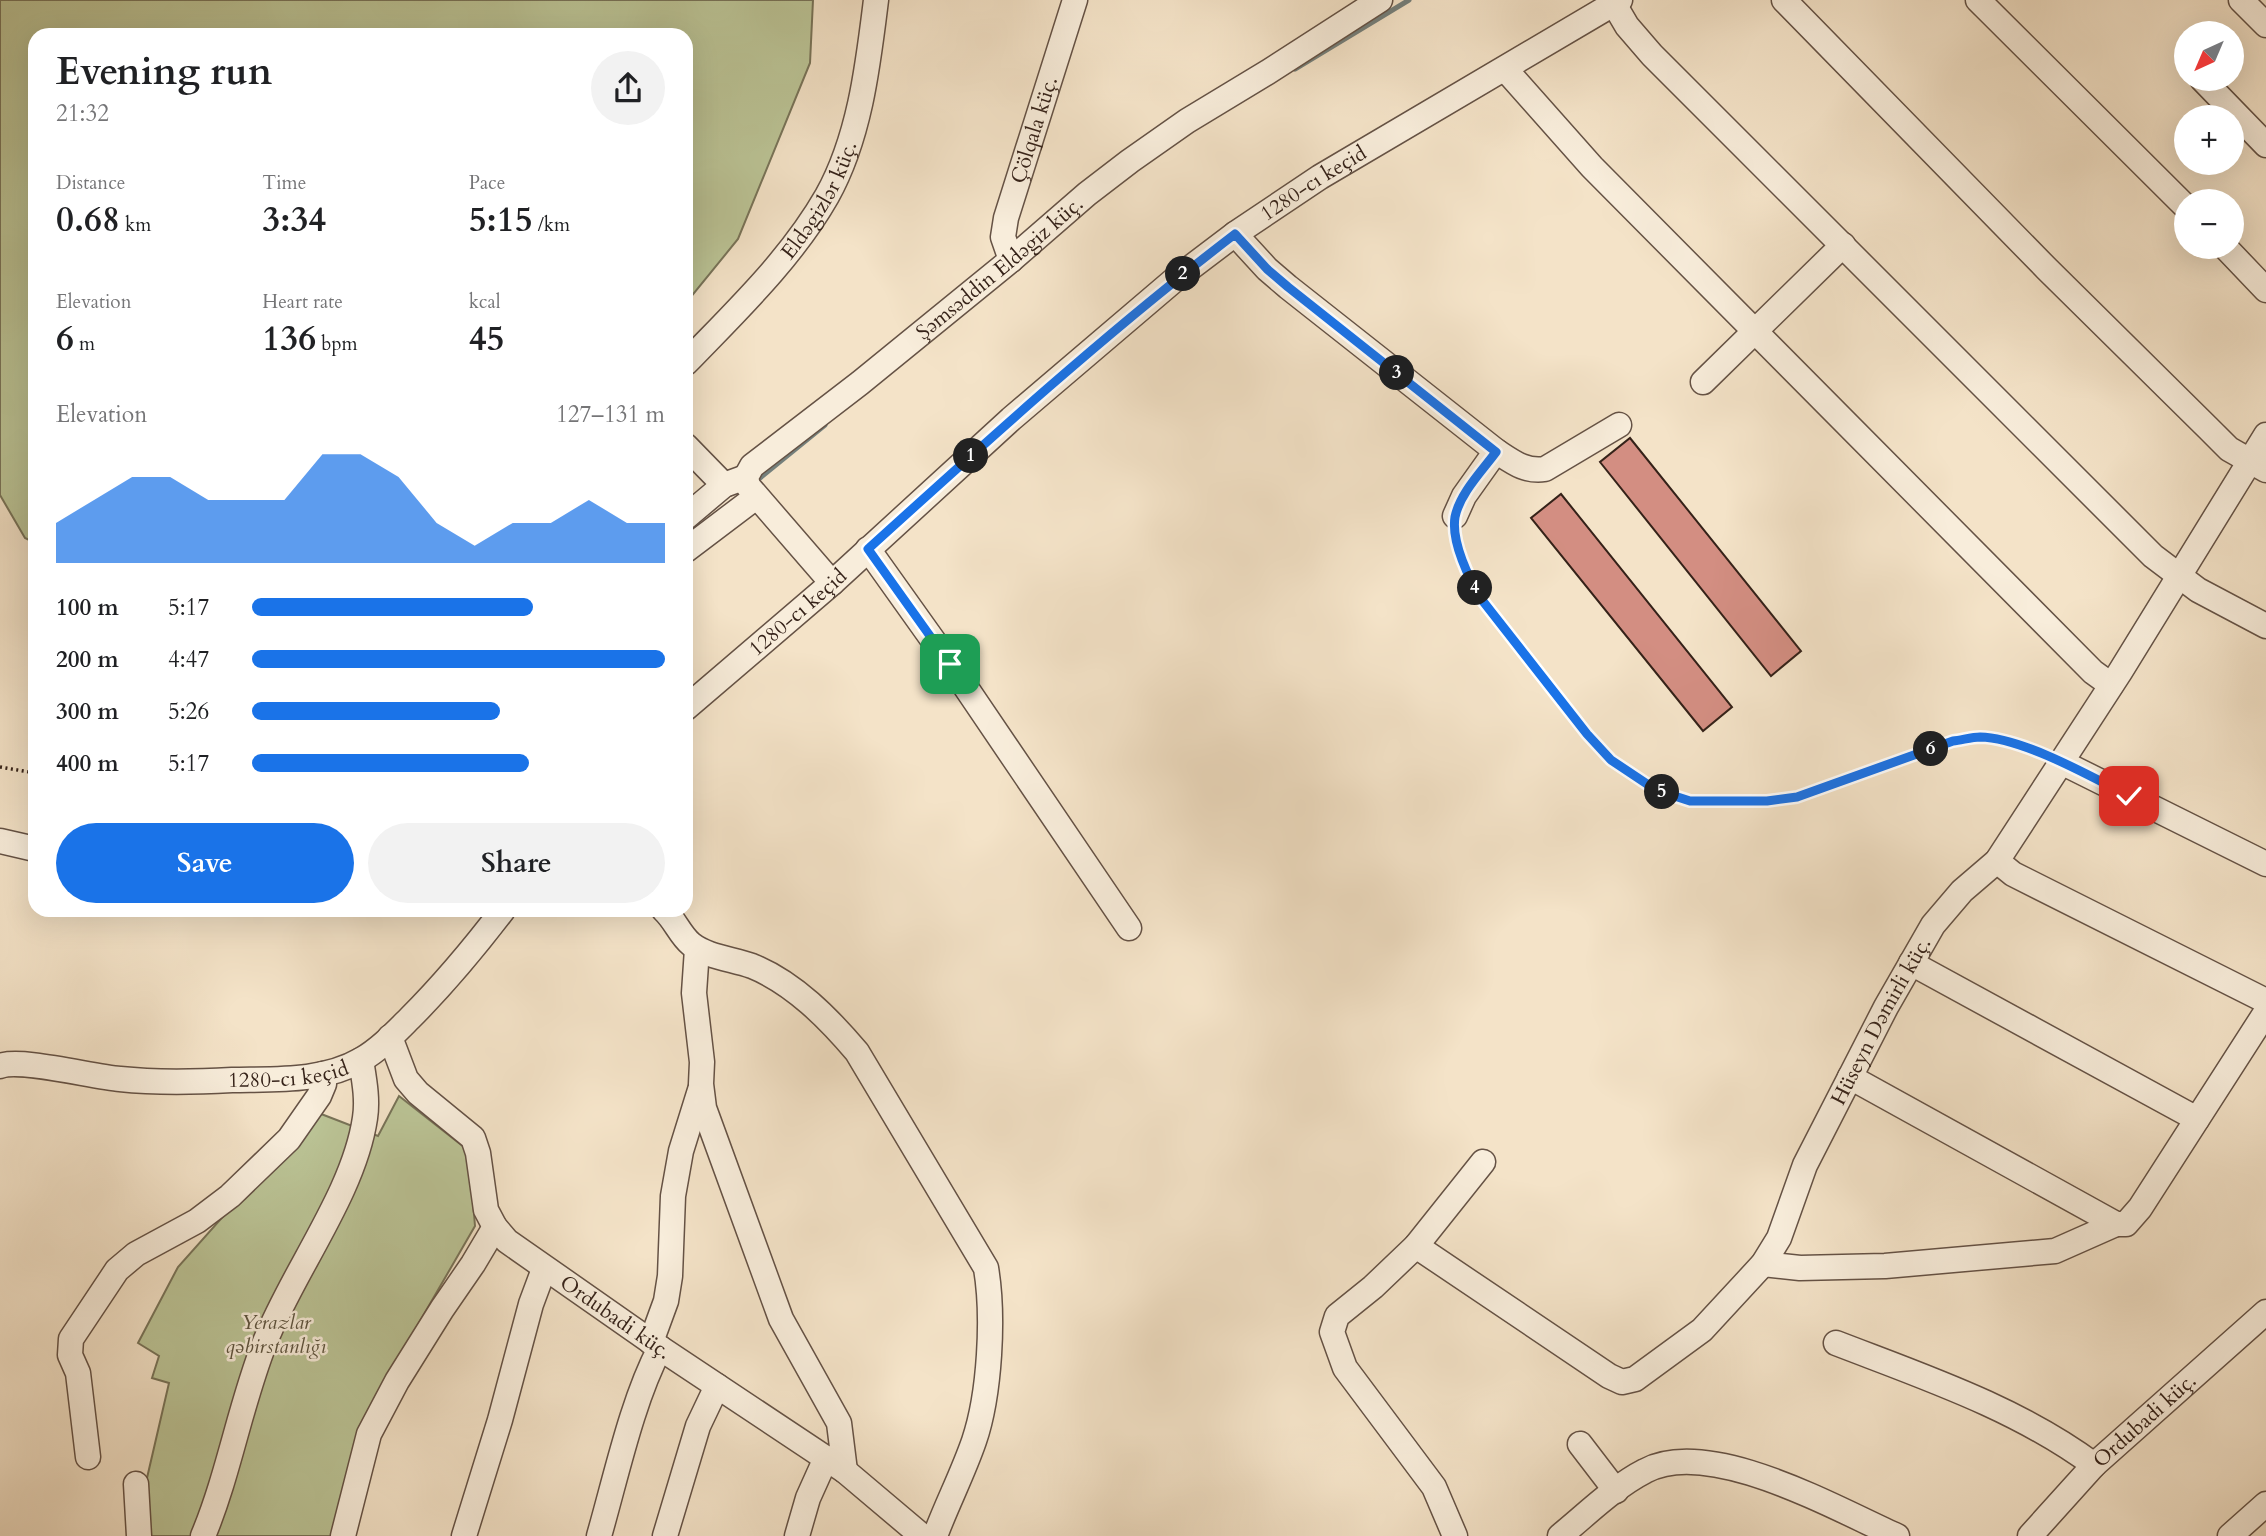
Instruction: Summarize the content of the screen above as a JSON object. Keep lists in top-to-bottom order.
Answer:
{
  "streets": {
    "street": [
      "Çölqala küç.",
      "1280-cı keçid",
      "Eldəgizlər küç.",
      "Şəmsəddin Eldəgiz küç.",
      "Hüseyn Dəmirli küç.",
      "Ordubadi küç."
    ]
  },
  "crossings": [
    ["Çölqala küç.", "Şəmsəddin Eldəgiz küç."],
    ["1280-cı keçid", "Ordubadi küç."]
  ],
  "parks": ["Yerazlar qəbirstanlığı"],
  "north": "bottom left",
  "page": {
    "map_buttons": ["+", "−"],
    "heading": ["Evening run", "21:32"],
    "stats": [
      ["Distance", "0.68 km"],
      ["Time", "3:34"],
      ["Pace", "5:15 /km"],
      ["Elevation", "6 m"],
      ["Heart rate", "136 bpm"],
      ["kcal", "45"]
    ],
    "pins": [
      "2",
      "3",
      "1",
      "4",
      "6",
      "5"
    ],
    "chart": ["Elevation", "127–131 m"],
    "list": [
      {
        "name": "100 m",
        "note": "5:17"
      },
      {
        "name": "200 m",
        "note": "4:47"
      },
      {
        "name": "300 m",
        "note": "5:26"
      },
      {
        "name": "400 m",
        "note": "5:17"
      }
    ],
    "buttons": ["Save", "Share"]
  }
}
